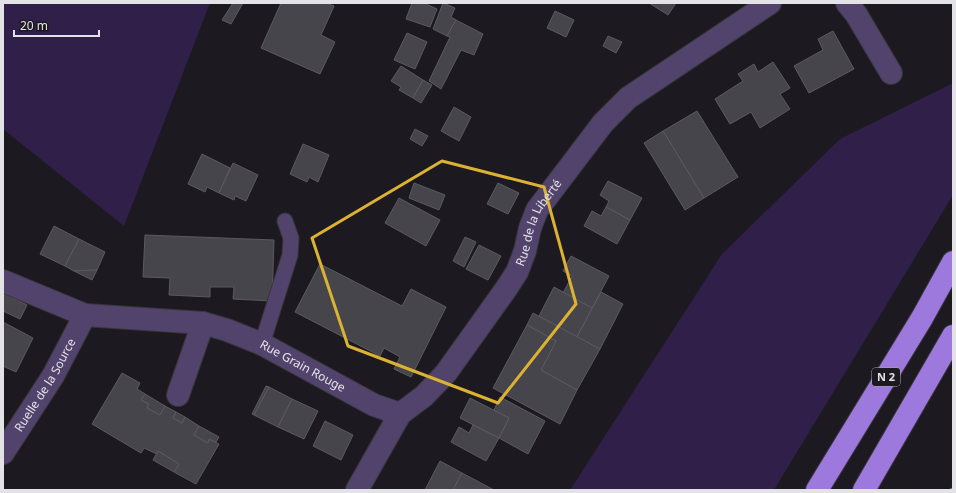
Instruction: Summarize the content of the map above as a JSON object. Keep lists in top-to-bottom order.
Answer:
{
  "streets": {
    "highway": ["N 2"],
    "street": ["Rue de la Liberté", "Rue Grain Rouge", "Ruelle de la Source"]
  },
  "crossings": [
    ["Rue de la Liberté", "Rue Grain Rouge"],
    ["Rue Grain Rouge", "Ruelle de la Source"]
  ],
  "scale_bar": "20 m"
}
